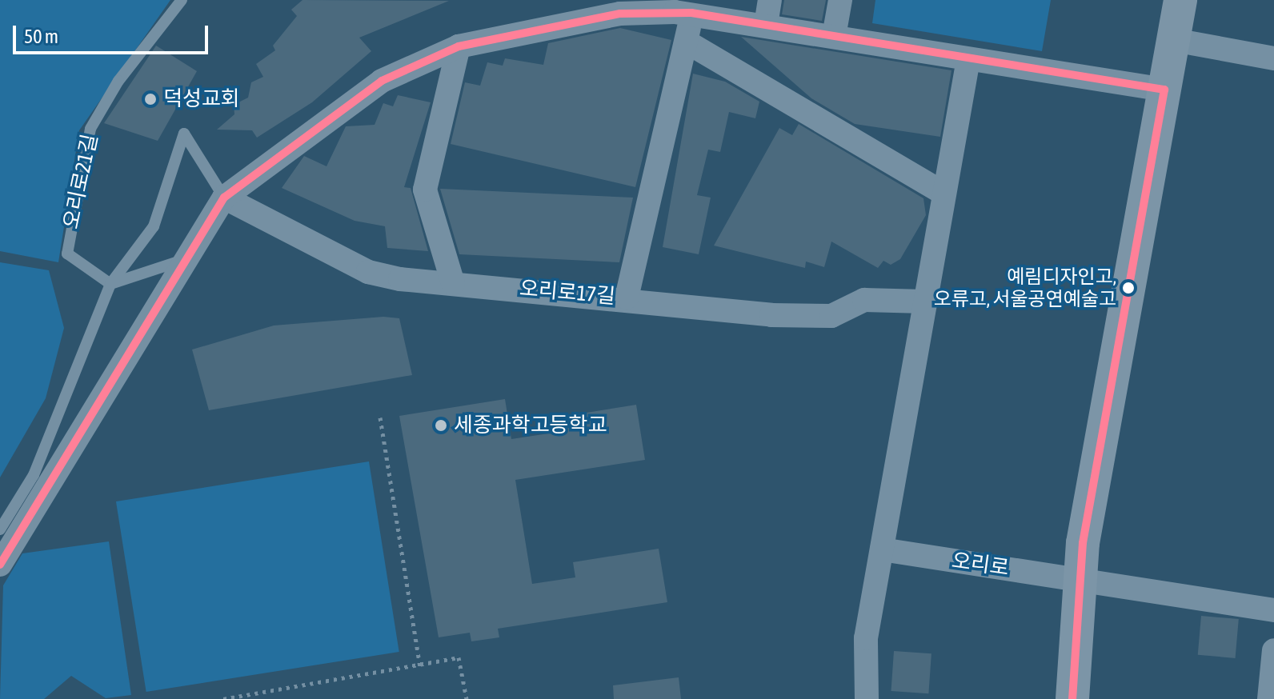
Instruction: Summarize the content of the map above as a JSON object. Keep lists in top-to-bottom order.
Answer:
{
  "streets": {
    "street": ["오리로17길", "오리로"],
    "lane": ["오리로21길"]
  },
  "places": ["덕성교회", "예림디자인고, 오류고, 서울공연예술고", "세종과학고등학교"],
  "scale_bar": "50 m"
}
